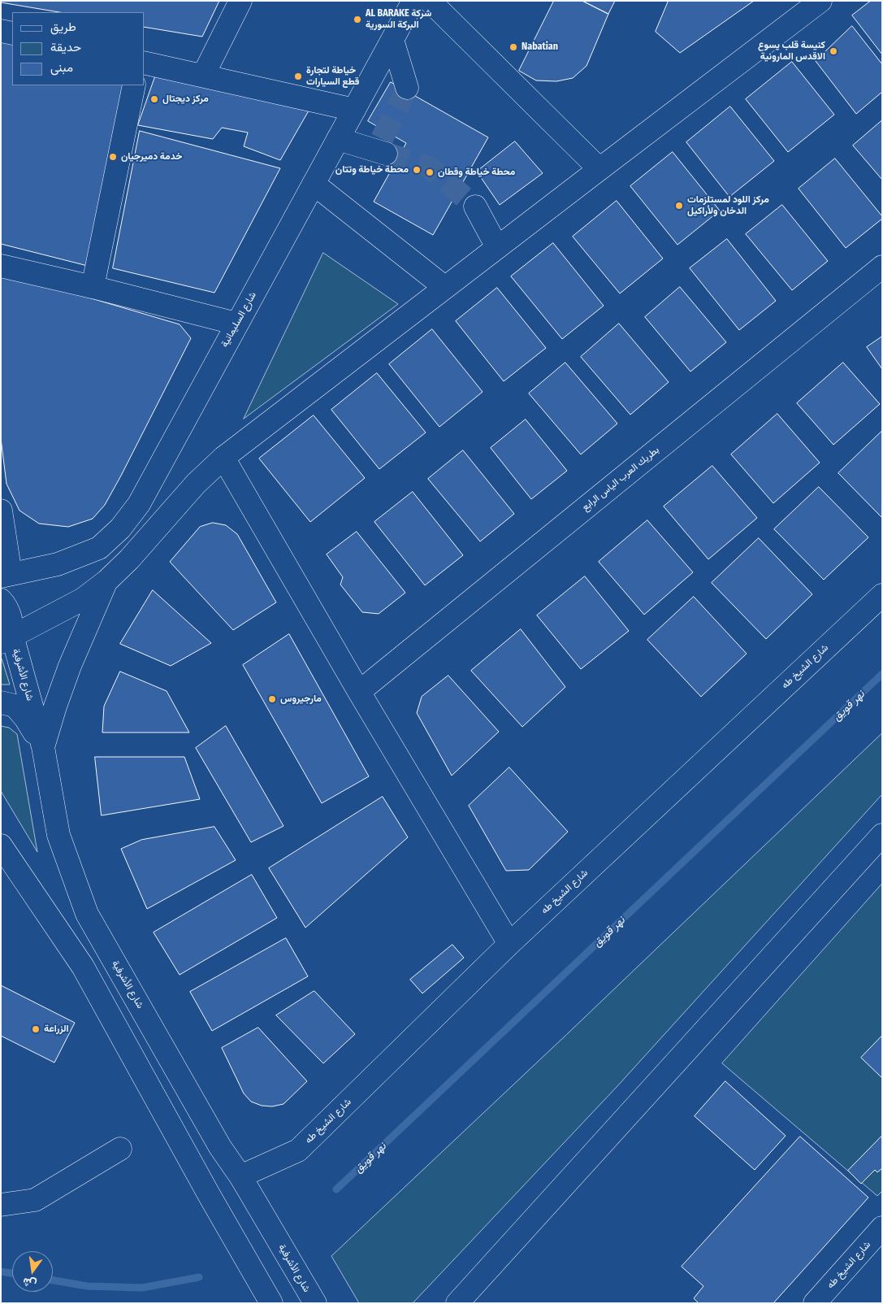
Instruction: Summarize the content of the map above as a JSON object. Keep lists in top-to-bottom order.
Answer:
{
  "streets": {
    "main road": [
      "شارع السليمانية",
      "بطريك العرب الياس الرابع",
      "شارع الشيخ طه",
      "شارع الأشرفية"
    ]
  },
  "crossings": [
    ["شارع الشيخ طه", "شارع الأشرفية"]
  ],
  "water": ["نهر قويق"],
  "places": [
    "AL BARAKE شركة البركة السورية",
    "Nabatian",
    "كنيسة قلب يسوع الاقدس المارونية",
    "خياطة لتجارة قطع السيارات",
    "مركز ديجتال",
    "خدمة دميرجيان",
    "محطة خياطة وتتان",
    "محطة خياطة وقطان",
    "مركز اللود لمستلزمات الدخان ولأراكيل",
    "مارجيروس",
    "الزراعة"
  ],
  "legend": ["طريق", "حديقة", "مبنى"],
  "north": "bottom"
}
